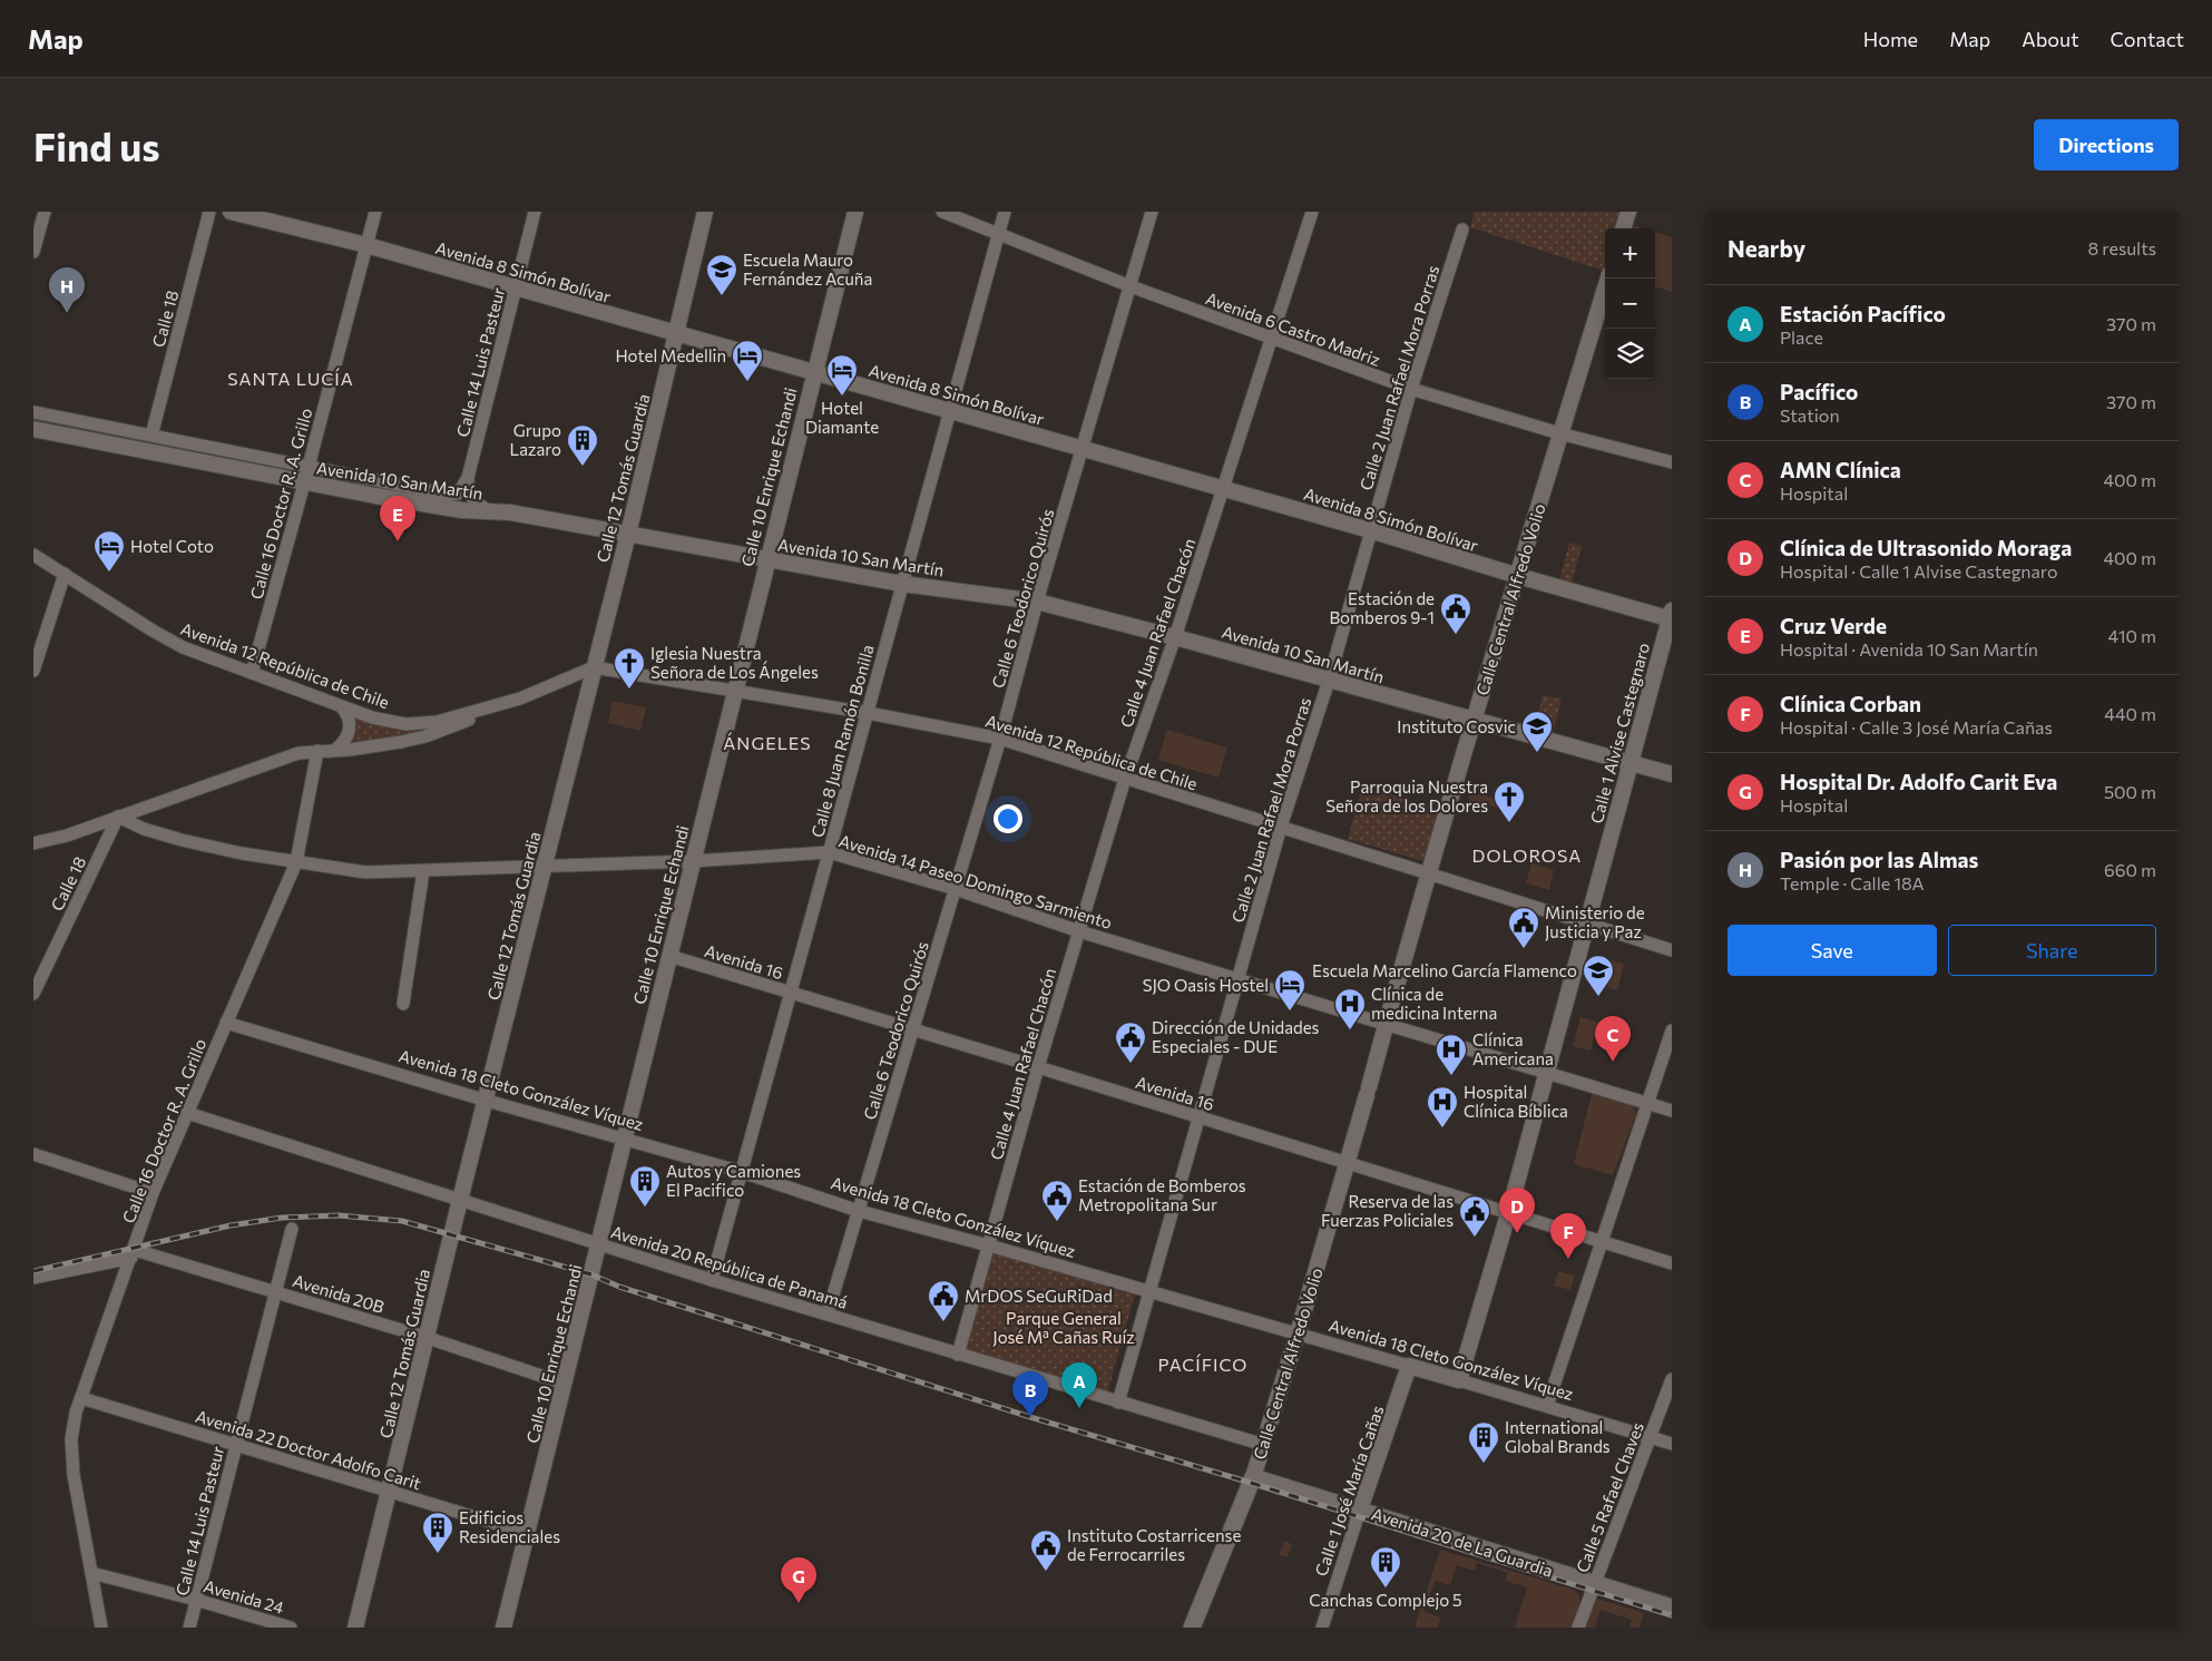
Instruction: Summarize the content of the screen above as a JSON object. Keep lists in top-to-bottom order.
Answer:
{
  "streets": {
    "main road": ["Calle Central Alfredo Volio", "Avenida 20 de La Guardia"],
    "street": [
      "Avenida 8 Simón Bolívar",
      "Calle 18",
      "Avenida 6 Castro Madriz",
      "Calle 14 Luis Pasteur",
      "Calle 2 Juan Rafael Mora Porras",
      "Calle 10 Enrique Echandi",
      "Calle 12 Tomás Guardia",
      "Avenida 10 San Martín",
      "Calle 16 Doctor R. A. Grillo",
      "Calle 6 Teodorico Quirós",
      "Calle 4 Juan Rafael Chacón",
      "Avenida 12 República de Chile",
      "Calle 1 Alvise Castegnaro",
      "Calle 8 Juan Ramón Bonilla",
      "Avenida 14 Paseo Domingo Sarmiento",
      "Avenida 16",
      "Avenida 18 Cleto González Víquez",
      "Avenida 20 República de Panamá",
      "Avenida 20B",
      "Avenida 22 Doctor Adolfo Carit",
      "Calle 1 José María Cañas",
      "Calle 5 Rafael Chaves",
      "Avenida 24"
    ]
  },
  "crossings": [
    ["Avenida 8 Simón Bolívar", "Calle 14 Luis Pasteur"],
    ["Avenida 8 Simón Bolívar", "Calle 2 Juan Rafael Mora Porras"],
    ["Avenida 8 Simón Bolívar", "Calle 10 Enrique Echandi"],
    ["Avenida 8 Simón Bolívar", "Calle 12 Tomás Guardia"],
    ["Avenida 8 Simón Bolívar", "Calle 16 Doctor R. A. Grillo"],
    ["Avenida 8 Simón Bolívar", "Calle 6 Teodorico Quirós"],
    ["Avenida 8 Simón Bolívar", "Calle Central Alfredo Volio"],
    ["Avenida 8 Simón Bolívar", "Calle 4 Juan Rafael Chacón"],
    ["Avenida 8 Simón Bolívar", "Calle 1 Alvise Castegnaro"],
    ["Avenida 8 Simón Bolívar", "Calle 8 Juan Ramón Bonilla"],
    ["Calle 18", "Avenida 10 San Martín"],
    ["Calle 18", "Avenida 14 Paseo Domingo Sarmiento"],
    ["Avenida 6 Castro Madriz", "Calle 2 Juan Rafael Mora Porras"],
    ["Avenida 6 Castro Madriz", "Calle 6 Teodorico Quirós"],
    ["Avenida 6 Castro Madriz", "Calle Central Alfredo Volio"],
    ["Avenida 6 Castro Madriz", "Calle 4 Juan Rafael Chacón"],
    ["Avenida 6 Castro Madriz", "Calle 8 Juan Ramón Bonilla"],
    ["Calle 14 Luis Pasteur", "Avenida 10 San Martín"],
    ["Calle 14 Luis Pasteur", "Avenida 20B"],
    ["Calle 14 Luis Pasteur", "Avenida 22 Doctor Adolfo Carit"],
    ["Calle 14 Luis Pasteur", "Avenida 24"],
    ["Calle 2 Juan Rafael Mora Porras", "Avenida 10 San Martín"],
    ["Calle 2 Juan Rafael Mora Porras", "Avenida 12 República de Chile"],
    ["Calle 2 Juan Rafael Mora Porras", "Avenida 14 Paseo Domingo Sarmiento"],
    ["Calle 2 Juan Rafael Mora Porras", "Avenida 16"],
    ["Calle 2 Juan Rafael Mora Porras", "Avenida 18 Cleto González Víquez"],
    ["Calle 2 Juan Rafael Mora Porras", "Avenida 20 República de Panamá"],
    ["Calle 10 Enrique Echandi", "Avenida 10 San Martín"],
    ["Calle 10 Enrique Echandi", "Avenida 12 República de Chile"],
    ["Calle 10 Enrique Echandi", "Avenida 14 Paseo Domingo Sarmiento"],
    ["Calle 10 Enrique Echandi", "Avenida 16"],
    ["Calle 10 Enrique Echandi", "Avenida 18 Cleto González Víquez"],
    ["Calle 10 Enrique Echandi", "Avenida 20 República de Panamá"],
    ["Calle 10 Enrique Echandi", "Avenida 20B"],
    ["Calle 10 Enrique Echandi", "Avenida 22 Doctor Adolfo Carit"],
    ["Calle 12 Tomás Guardia", "Avenida 10 San Martín"],
    ["Calle 12 Tomás Guardia", "Avenida 12 República de Chile"],
    ["Calle 12 Tomás Guardia", "Avenida 14 Paseo Domingo Sarmiento"],
    ["Calle 12 Tomás Guardia", "Avenida 18 Cleto González Víquez"],
    ["Calle 12 Tomás Guardia", "Avenida 20 República de Panamá"],
    ["Calle 12 Tomás Guardia", "Avenida 20B"],
    ["Calle 12 Tomás Guardia", "Avenida 22 Doctor Adolfo Carit"],
    ["Avenida 10 San Martín", "Calle 16 Doctor R. A. Grillo"],
    ["Avenida 10 San Martín", "Calle 6 Teodorico Quirós"],
    ["Avenida 10 San Martín", "Calle Central Alfredo Volio"],
    ["Avenida 10 San Martín", "Calle 4 Juan Rafael Chacón"],
    ["Avenida 10 San Martín", "Calle 1 Alvise Castegnaro"],
    ["Avenida 10 San Martín", "Calle 8 Juan Ramón Bonilla"],
    ["Calle 16 Doctor R. A. Grillo", "Avenida 12 República de Chile"],
    ["Calle 16 Doctor R. A. Grillo", "Avenida 14 Paseo Domingo Sarmiento"],
    ["Calle 16 Doctor R. A. Grillo", "Avenida 18 Cleto González Víquez"],
    ["Calle 16 Doctor R. A. Grillo", "Avenida 20 República de Panamá"],
    ["Calle 16 Doctor R. A. Grillo", "Avenida 20B"],
    ["Calle 16 Doctor R. A. Grillo", "Avenida 22 Doctor Adolfo Carit"],
    ["Calle 16 Doctor R. A. Grillo", "Avenida 24"],
    ["Calle 6 Teodorico Quirós", "Avenida 12 República de Chile"],
    ["Calle 6 Teodorico Quirós", "Avenida 14 Paseo Domingo Sarmiento"],
    ["Calle 6 Teodorico Quirós", "Avenida 16"],
    ["Calle 6 Teodorico Quirós", "Avenida 18 Cleto González Víquez"],
    ["Calle 6 Teodorico Quirós", "Avenida 20 República de Panamá"],
    ["Calle Central Alfredo Volio", "Avenida 12 República de Chile"],
    ["Calle Central Alfredo Volio", "Avenida 14 Paseo Domingo Sarmiento"],
    ["Calle Central Alfredo Volio", "Avenida 16"],
    ["Calle Central Alfredo Volio", "Avenida 18 Cleto González Víquez"],
    ["Calle Central Alfredo Volio", "Avenida 20 República de Panamá"],
    ["Calle Central Alfredo Volio", "Avenida 20 de La Guardia"],
    ["Calle 4 Juan Rafael Chacón", "Avenida 12 República de Chile"],
    ["Calle 4 Juan Rafael Chacón", "Avenida 14 Paseo Domingo Sarmiento"],
    ["Calle 4 Juan Rafael Chacón", "Avenida 16"],
    ["Calle 4 Juan Rafael Chacón", "Avenida 18 Cleto González Víquez"],
    ["Calle 4 Juan Rafael Chacón", "Avenida 20 República de Panamá"],
    ["Avenida 12 República de Chile", "Calle 1 Alvise Castegnaro"],
    ["Avenida 12 República de Chile", "Calle 8 Juan Ramón Bonilla"],
    ["Calle 1 Alvise Castegnaro", "Avenida 14 Paseo Domingo Sarmiento"],
    ["Calle 1 Alvise Castegnaro", "Avenida 16"],
    ["Calle 1 Alvise Castegnaro", "Avenida 18 Cleto González Víquez"],
    ["Calle 8 Juan Ramón Bonilla", "Avenida 14 Paseo Domingo Sarmiento"],
    ["Calle 8 Juan Ramón Bonilla", "Avenida 16"],
    ["Calle 8 Juan Ramón Bonilla", "Avenida 18 Cleto González Víquez"],
    ["Calle 8 Juan Ramón Bonilla", "Avenida 20 República de Panamá"],
    ["Avenida 18 Cleto González Víquez", "Calle 1 José María Cañas"],
    ["Avenida 18 Cleto González Víquez", "Calle 5 Rafael Chaves"],
    ["Calle 1 José María Cañas", "Avenida 20 de La Guardia"],
    ["Calle 5 Rafael Chaves", "Avenida 20 de La Guardia"]
  ],
  "districts": [
    "SANTA LUCÍA",
    "ÁNGELES",
    "DOLOROSA",
    "PACÍFICO"
  ],
  "parks": ["Parque General José Mª Cañas Ruíz"],
  "places": {
    "school or university": ["Escuela Mauro Fernández Acuña", "Instituto Cosvic", "Escuela Marcelino García Flamenco"],
    "hotel": [
      "Hotel Medellin",
      "Hotel Diamante",
      "Hotel Coto",
      "SJO Oasis Hostel"
    ],
    "building": [
      "Grupo Lazaro",
      "Autos y Camiones El Pacifico",
      "International Global Brands",
      "Edificios Residenciales",
      "Canchas Complejo 5"
    ],
    "public building": [
      "Estación de Bomberos 9-1",
      "Ministerio de Justicia y Paz",
      "Dirección de Unidades Especiales - DUE",
      "Estación de Bomberos Metropolitana Sur",
      "Reserva de las Fuerzas Policiales",
      "MrDOS SeGuRiDad",
      "Instituto Costarricense de Ferrocarriles"
    ],
    "church": ["Iglesia Nuestra Señora de Los Ángeles", "Parroquia Nuestra Señora de los Dolores"],
    "hospital": ["Clínica de medicina Interna", "Clínica Americana", "Hospital Clínica Bíblica"]
  },
  "page": {
    "header": "Map",
    "nav": [
      "Home",
      "Map",
      "About",
      "Contact"
    ],
    "buttons": [
      "Directions",
      ["Save", "Share"]
    ],
    "title": "Find us",
    "heading": ["Nearby", "8 results"],
    "map_buttons": ["+", "−"],
    "pins": [
      "H",
      "E",
      "C",
      "D",
      "F",
      "A",
      "B",
      "G"
    ],
    "list": [
      {
        "mark": "A",
        "name": "Estación Pacífico",
        "note": "Place",
        "value": "370 m"
      },
      {
        "mark": "B",
        "name": "Pacífico",
        "note": "Station",
        "value": "370 m"
      },
      {
        "mark": "C",
        "name": "AMN Clínica",
        "note": "Hospital",
        "value": "400 m"
      },
      {
        "mark": "D",
        "name": "Clínica de Ultrasonido Moraga",
        "note": "Hospital · Calle 1 Alvise Castegnaro",
        "value": "400 m"
      },
      {
        "mark": "E",
        "name": "Cruz Verde",
        "note": "Hospital · Avenida 10 San Martín",
        "value": "410 m"
      },
      {
        "mark": "F",
        "name": "Clínica Corban",
        "note": "Hospital · Calle 3 José María Cañas",
        "value": "440 m"
      },
      {
        "mark": "G",
        "name": "Hospital Dr. Adolfo Carit Eva",
        "note": "Hospital",
        "value": "500 m"
      },
      {
        "mark": "H",
        "name": "Pasión por las Almas",
        "note": "Temple · Calle 18A",
        "value": "660 m"
      }
    ]
  }
}
